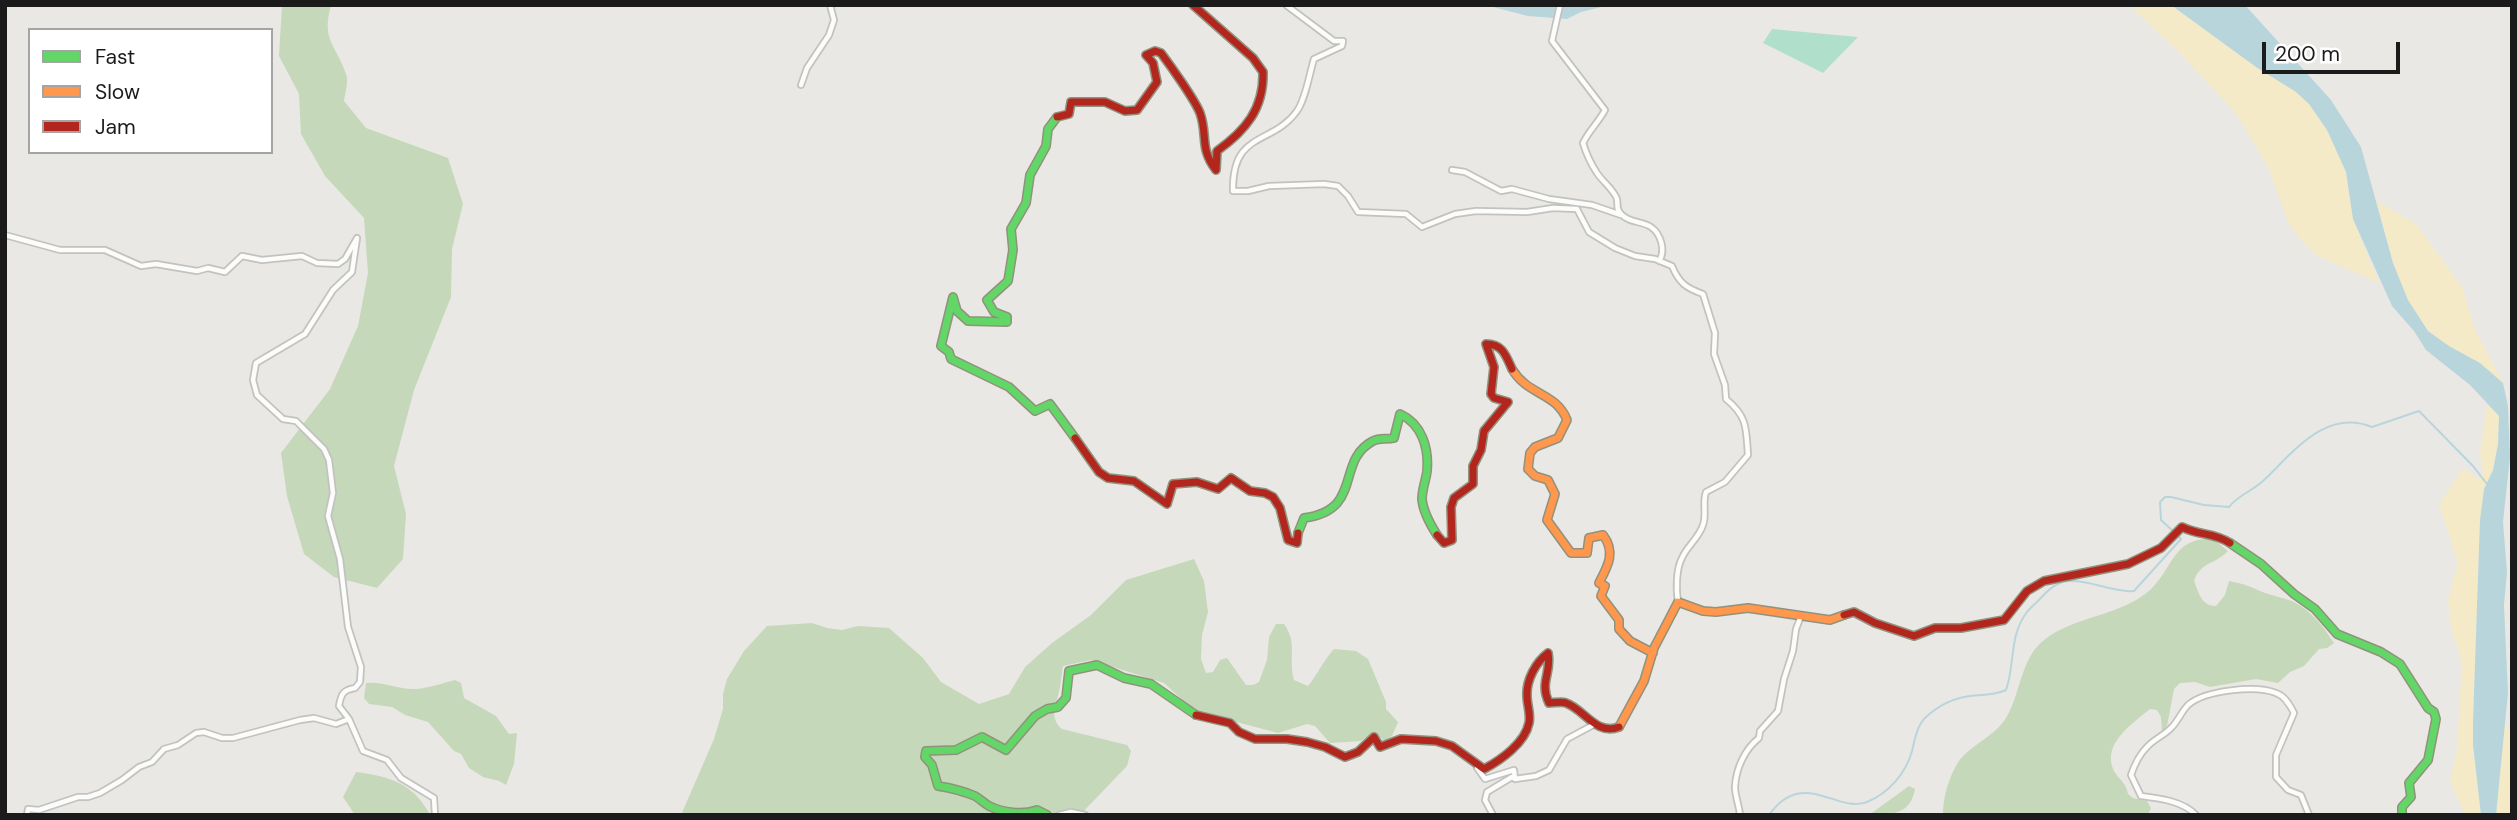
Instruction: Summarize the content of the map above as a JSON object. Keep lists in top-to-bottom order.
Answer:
{
  "legend": ["Fast", "Slow", "Jam"],
  "scale_bar": "200 m"
}
